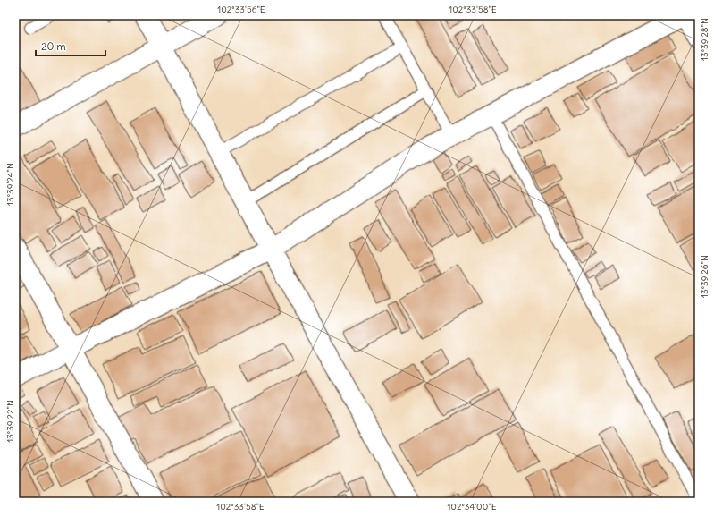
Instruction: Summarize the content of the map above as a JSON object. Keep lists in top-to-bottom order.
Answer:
{
  "scale_bar": "20 m",
  "coordinates": [
    "102°33'56\"E",
    "102°33'58\"E",
    "13°39'28\"N",
    "13°39'24\"N",
    "13°39'26\"N",
    "13°39'22\"N",
    "102°34'00\"E"
  ]
}
